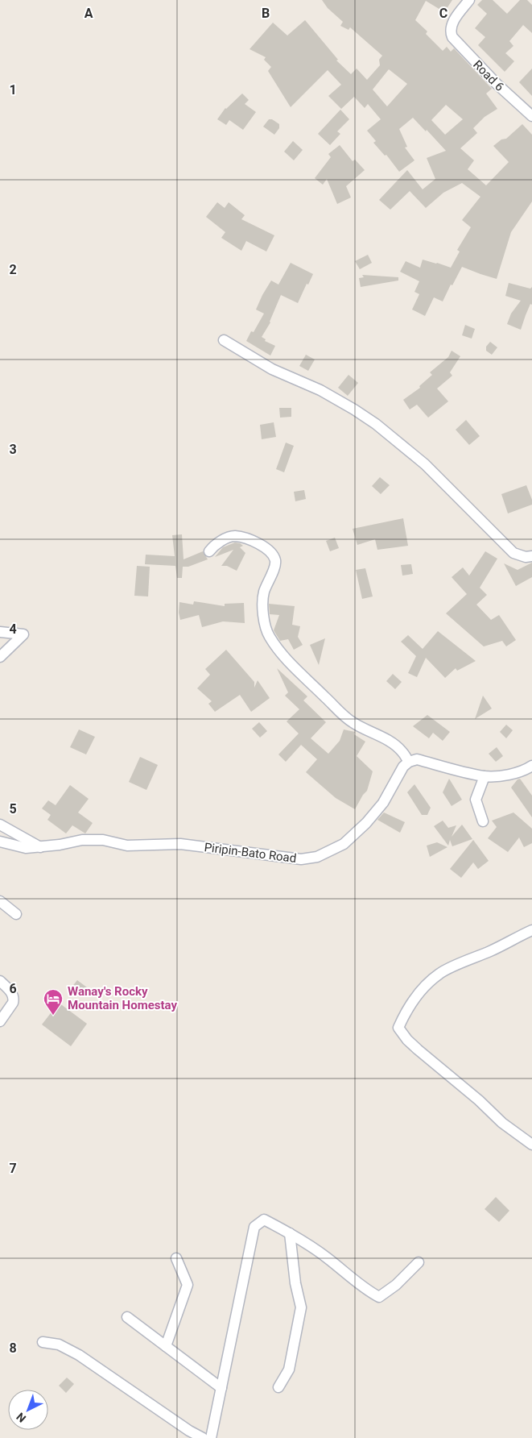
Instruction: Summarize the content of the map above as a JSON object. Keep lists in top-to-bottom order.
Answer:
{
  "streets": {
    "street": ["Road 6", "Piripin-Bato Road"]
  },
  "places": {
    "hotel": ["Wanay's Rocky Mountain Homestay"]
  },
  "north": "bottom left",
  "grid": {
    "columns": ["A", "B", "C"],
    "rows": [
      "1",
      "2",
      "3",
      "4",
      "5",
      "6",
      "7",
      "8"
    ]
  }
}
